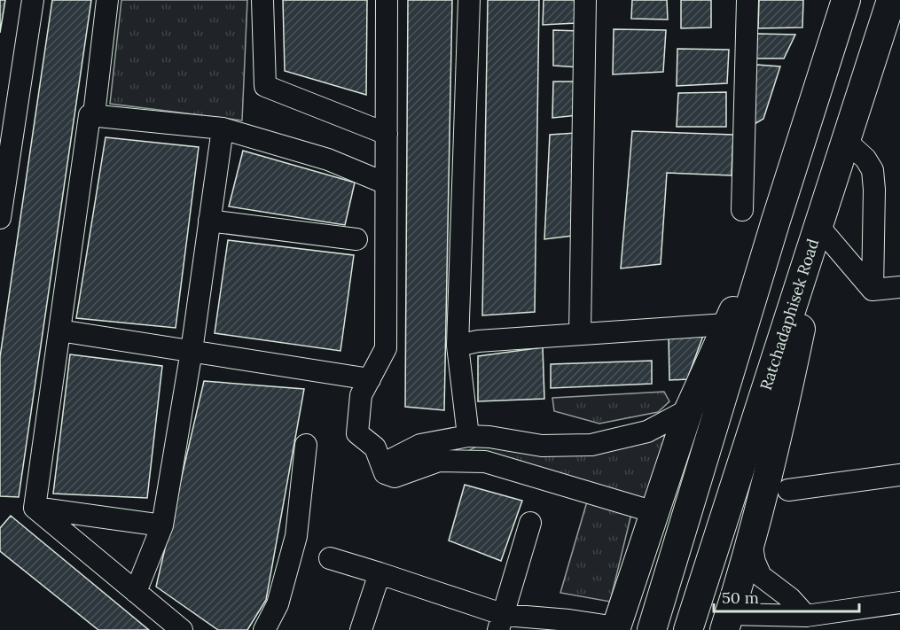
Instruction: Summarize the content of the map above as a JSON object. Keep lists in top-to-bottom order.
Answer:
{
  "streets": {
    "main road": ["Ratchadaphisek Road"]
  },
  "scale_bar": "50 m"
}
